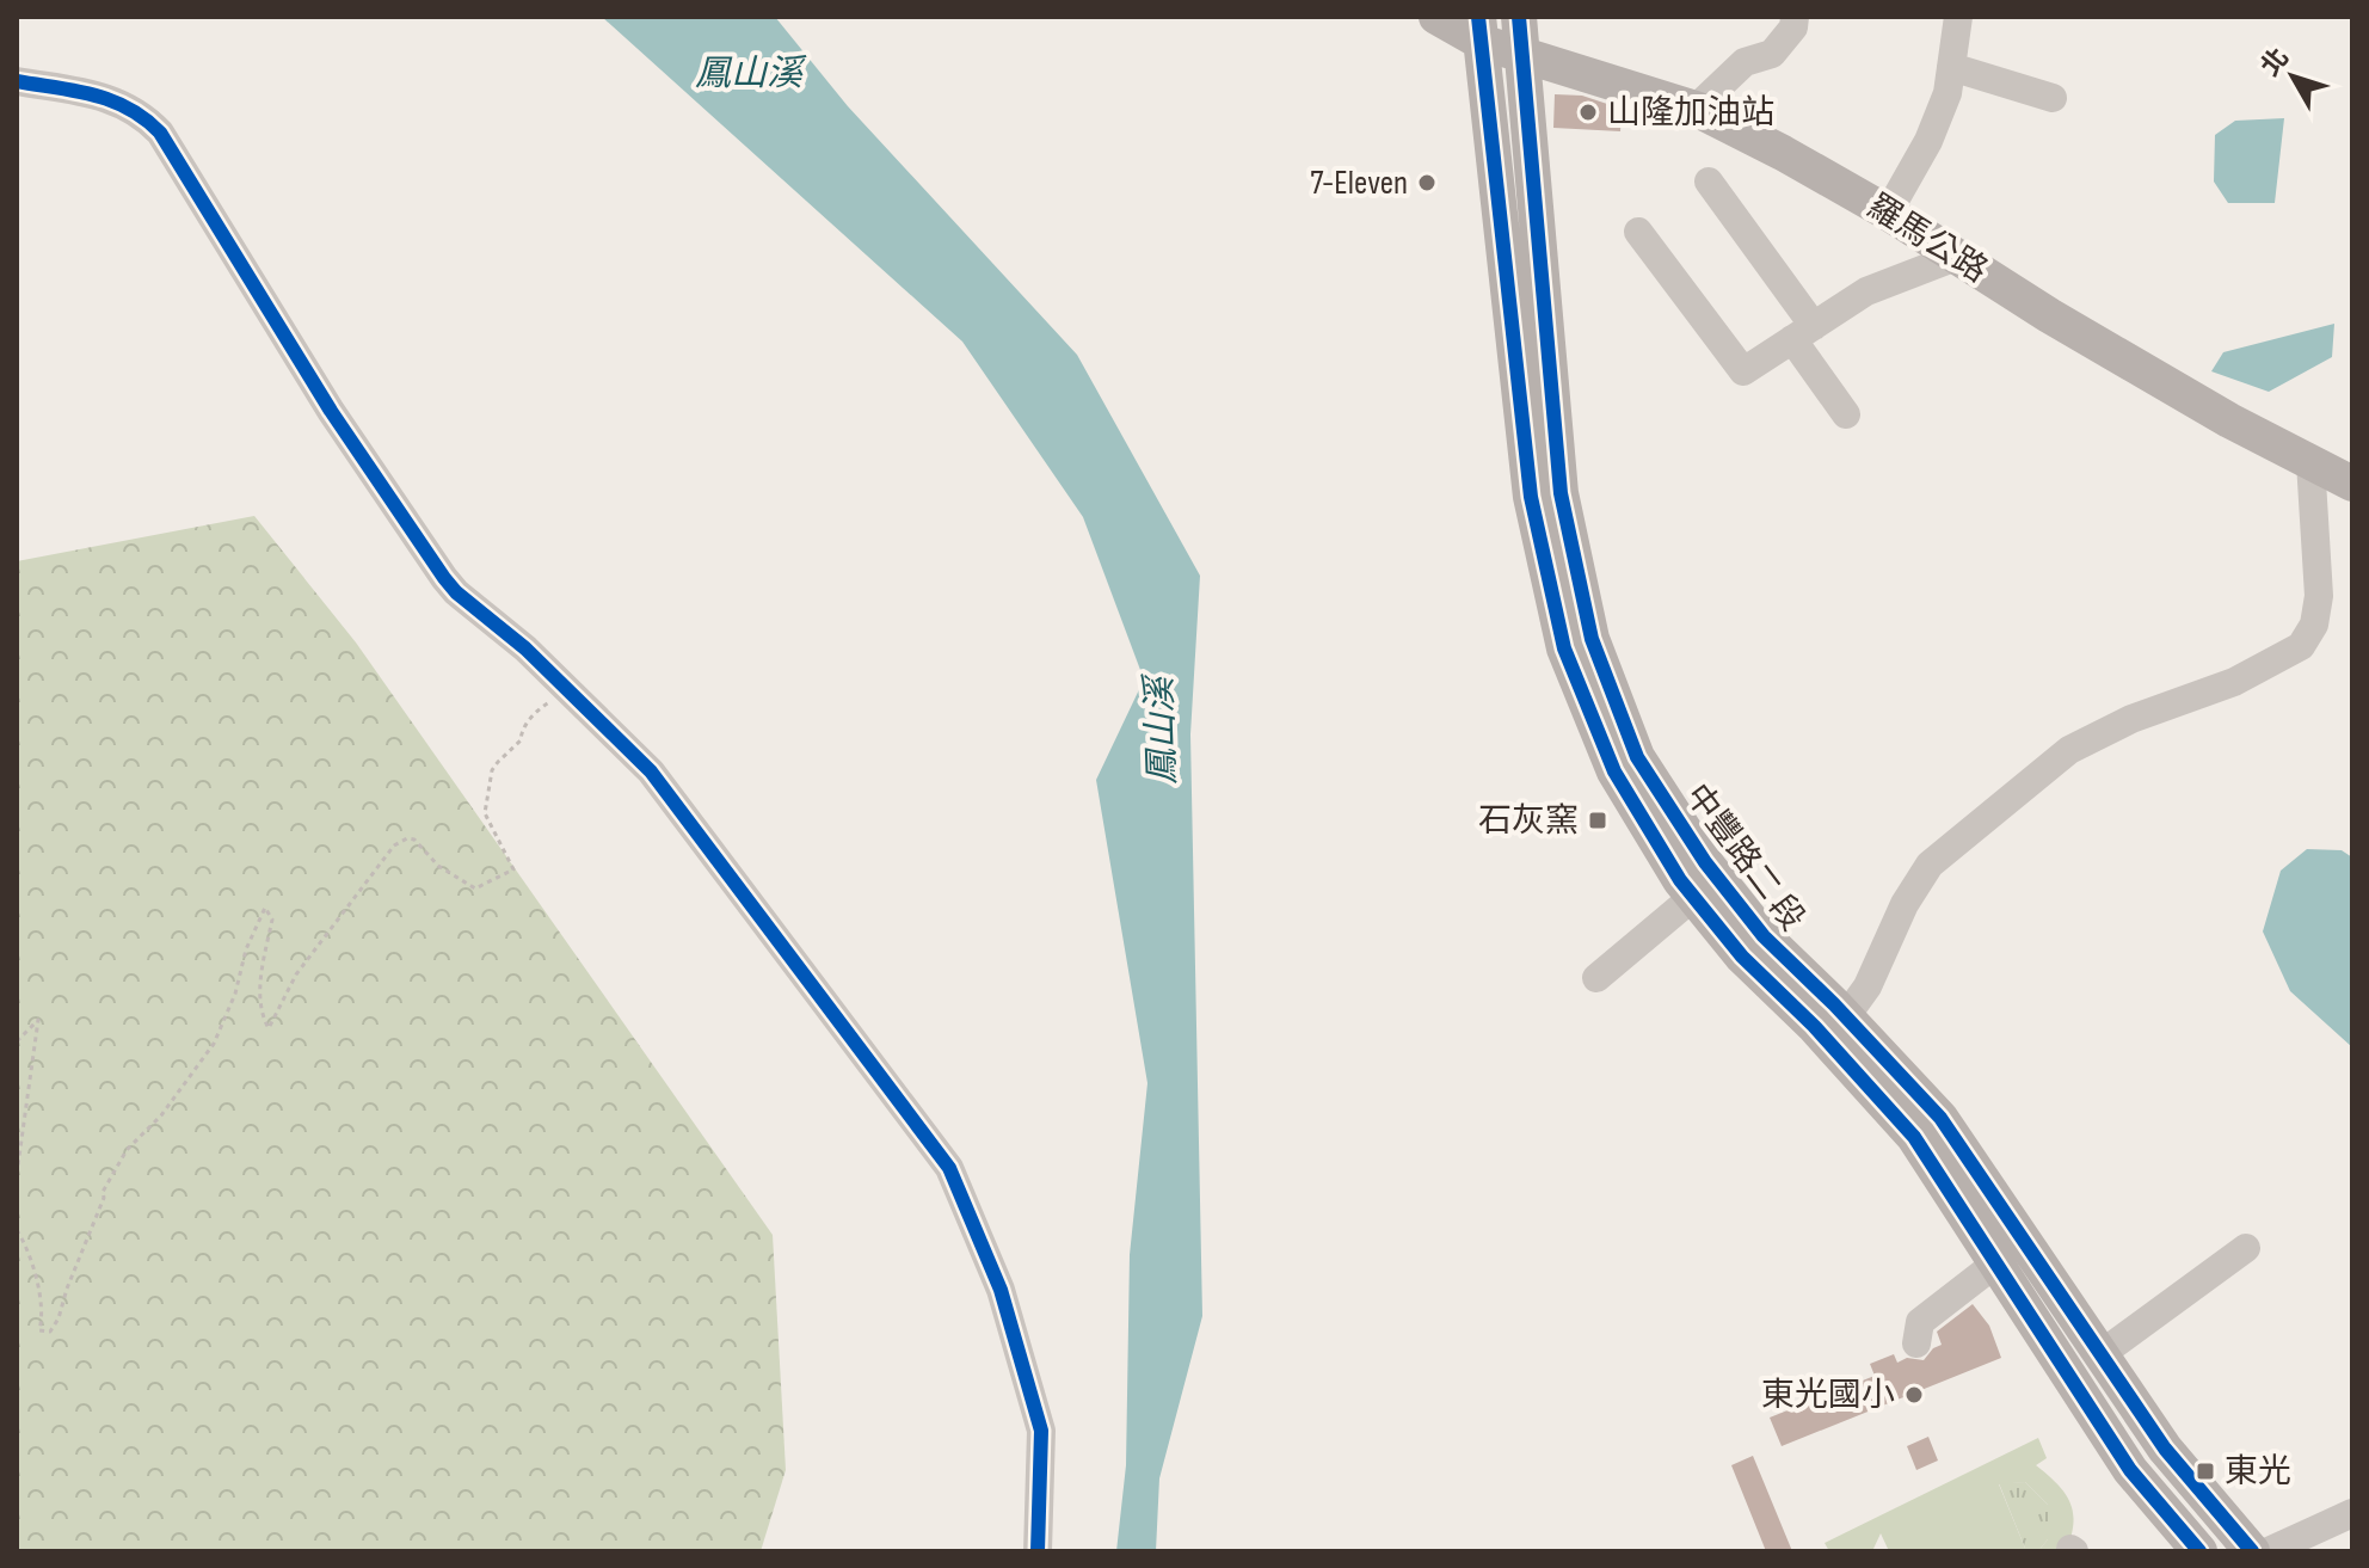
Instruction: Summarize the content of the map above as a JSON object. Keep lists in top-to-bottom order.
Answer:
{
  "streets": {
    "main road": ["羅馬公路", "中豐路二 段"]
  },
  "crossings": [
    ["羅馬公路", "中豐路二 段"]
  ],
  "water": ["鳳山溪"],
  "places": {
    "other": ["山隆加油站", "7-Eleven", "東光國小"],
    "transit": ["石灰窯", "東光"]
  },
  "north": "top left"
}
